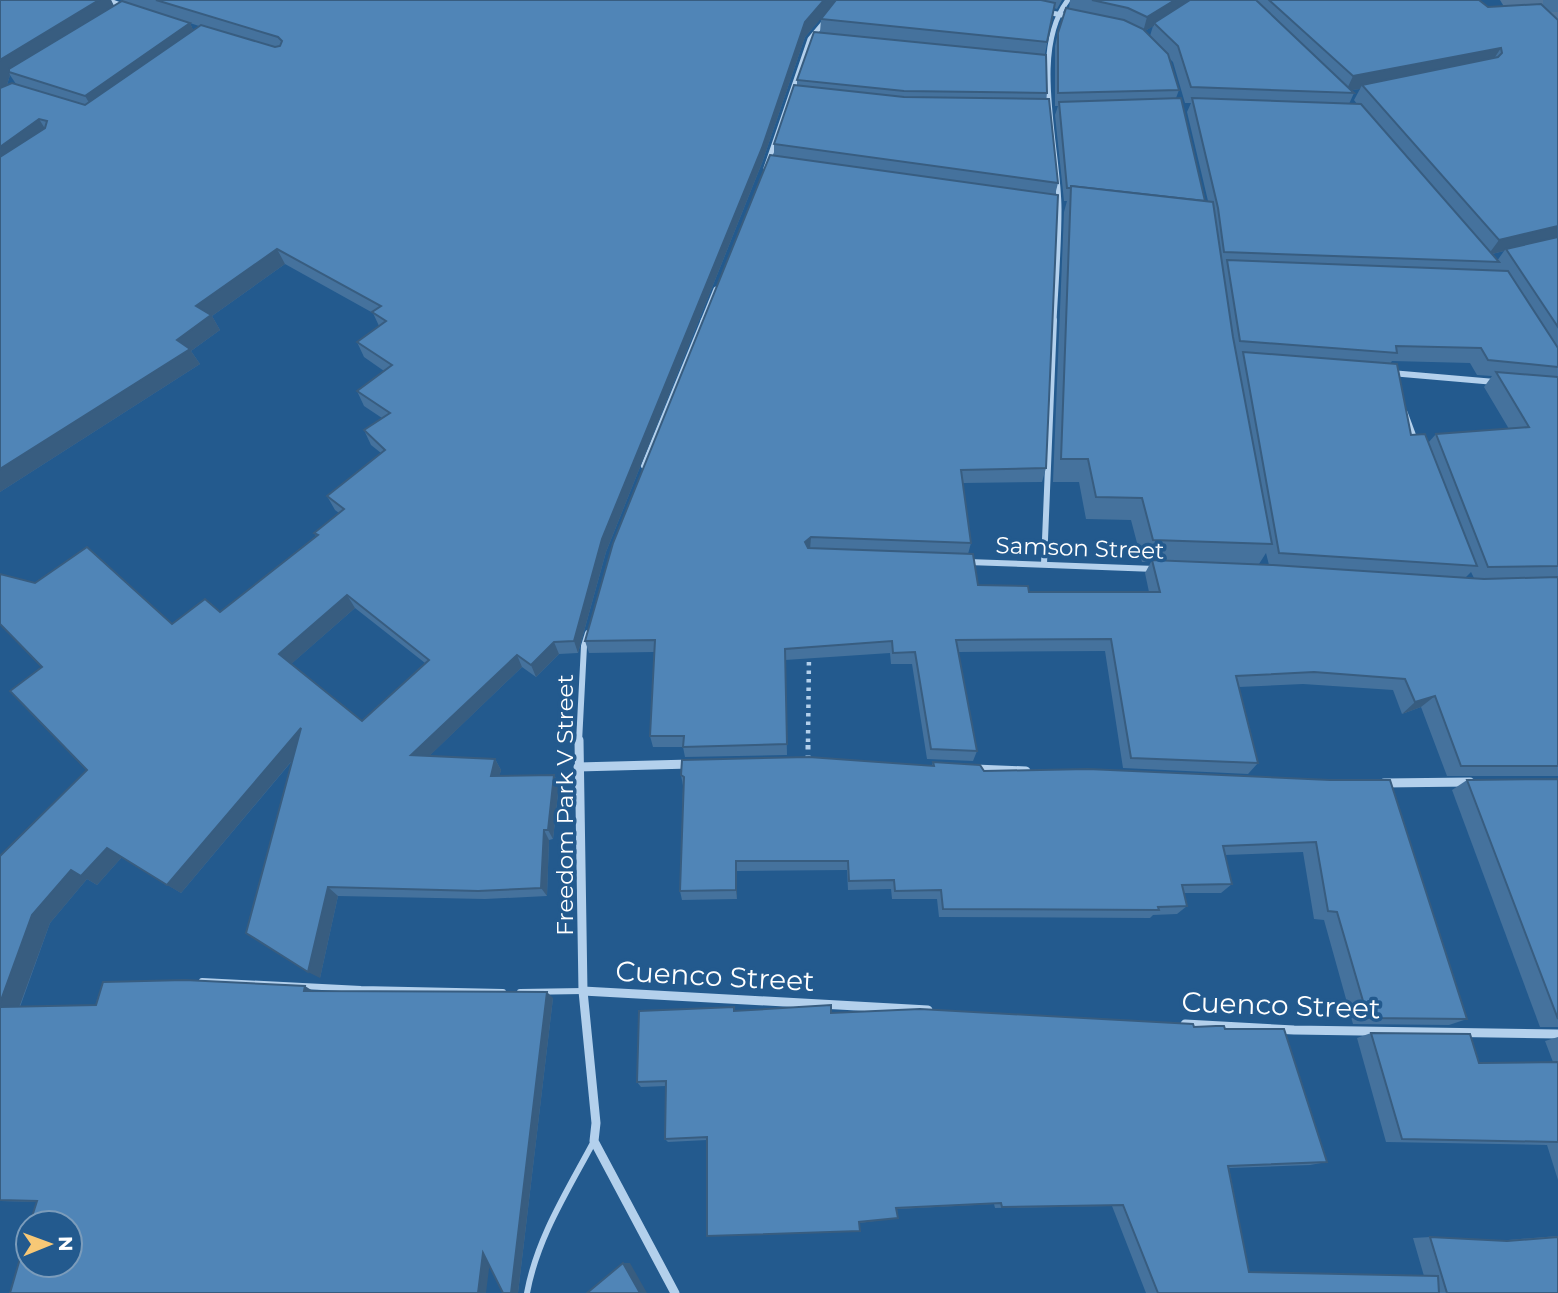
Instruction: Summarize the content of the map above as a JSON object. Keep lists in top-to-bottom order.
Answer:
{
  "streets": {
    "street": ["Samson Street", "Freedom Park V Street", "Cuenco Street"]
  },
  "crossings": [
    ["Freedom Park V Street", "Cuenco Street"]
  ],
  "north": "right"
}
